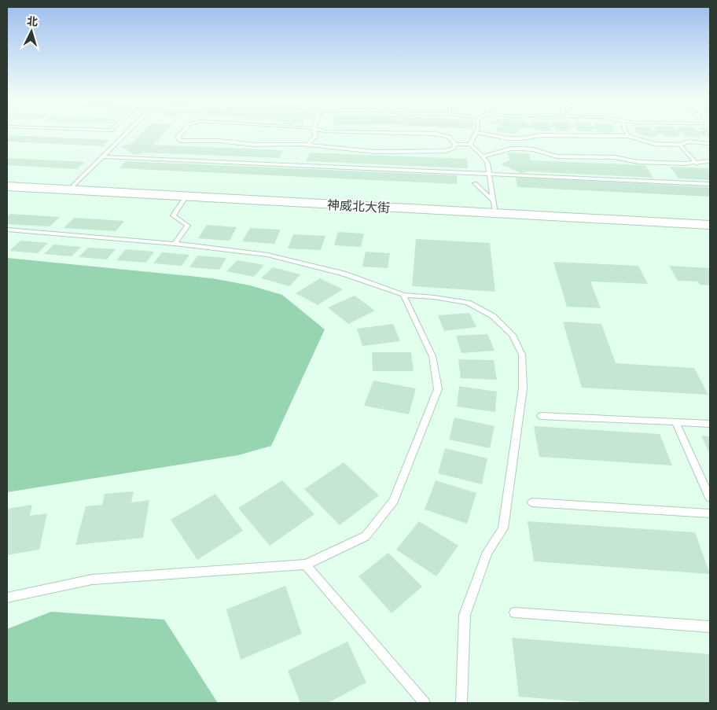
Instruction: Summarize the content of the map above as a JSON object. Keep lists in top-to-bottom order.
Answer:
{
  "streets": {
    "street": ["神威北大街"]
  },
  "north": "top"
}
